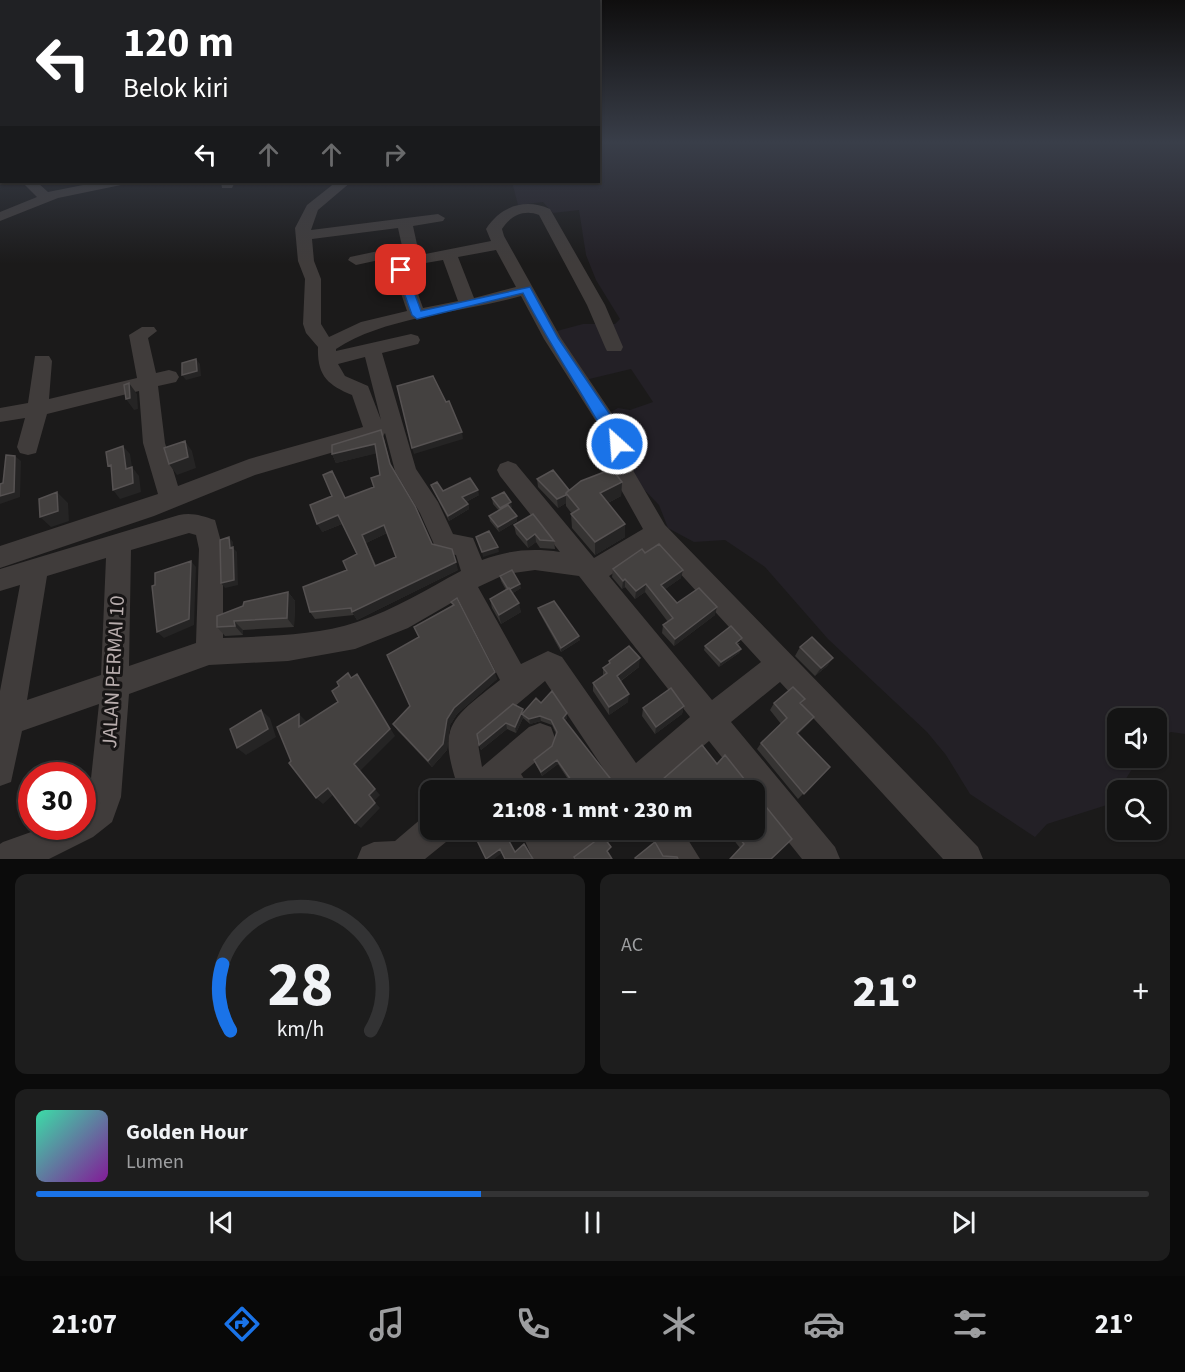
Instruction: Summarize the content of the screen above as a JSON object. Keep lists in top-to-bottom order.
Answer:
{
  "streets": {
    "street": ["JALAN PERMAI 10"]
  },
  "page": {
    "turn": ["120 m", "Belok kiri"],
    "limit": "30",
    "trip": "21:08 · 1 mnt · 230 m",
    "tile": "AC",
    "heat": ["−", "21°", "+"],
    "song": ["Golden Hour", "Lumen"],
    "tabs": ["21:07", "21°"],
    "gauge": ["28", "km/h"]
  }
}
